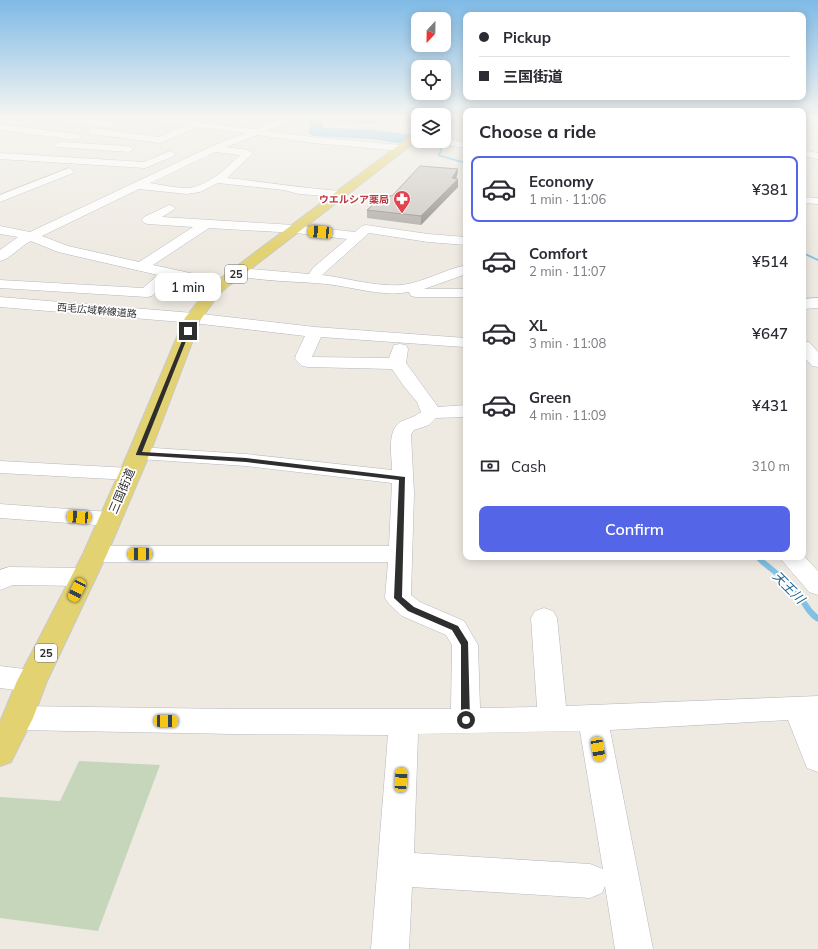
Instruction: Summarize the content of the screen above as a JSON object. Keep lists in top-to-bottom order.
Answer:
{
  "streets": {
    "main road": ["25", "三国街道"],
    "street": ["西毛広域幹線道路"]
  },
  "crossings": [
    ["西毛広域幹線道路", "三国街道"]
  ],
  "water": ["天王川"],
  "places": {
    "pharmacy": ["ウエルシア薬局"]
  },
  "north": "bottom",
  "page": {
    "banner": ["Pickup", "三国街道"],
    "heading": "Choose a ride",
    "list": [
      {
        "name": "Economy",
        "note": "1 min · 11:06",
        "value": "¥381"
      },
      {
        "name": "Comfort",
        "note": "2 min · 11:07",
        "value": "¥514"
      },
      {
        "name": "XL",
        "note": "3 min · 11:08",
        "value": "¥647"
      },
      {
        "name": "Green",
        "note": "4 min · 11:09",
        "value": "¥431"
      }
    ],
    "bubble": "1 min",
    "pay": ["Cash", "310 m"],
    "buttons": "Confirm"
  }
}
